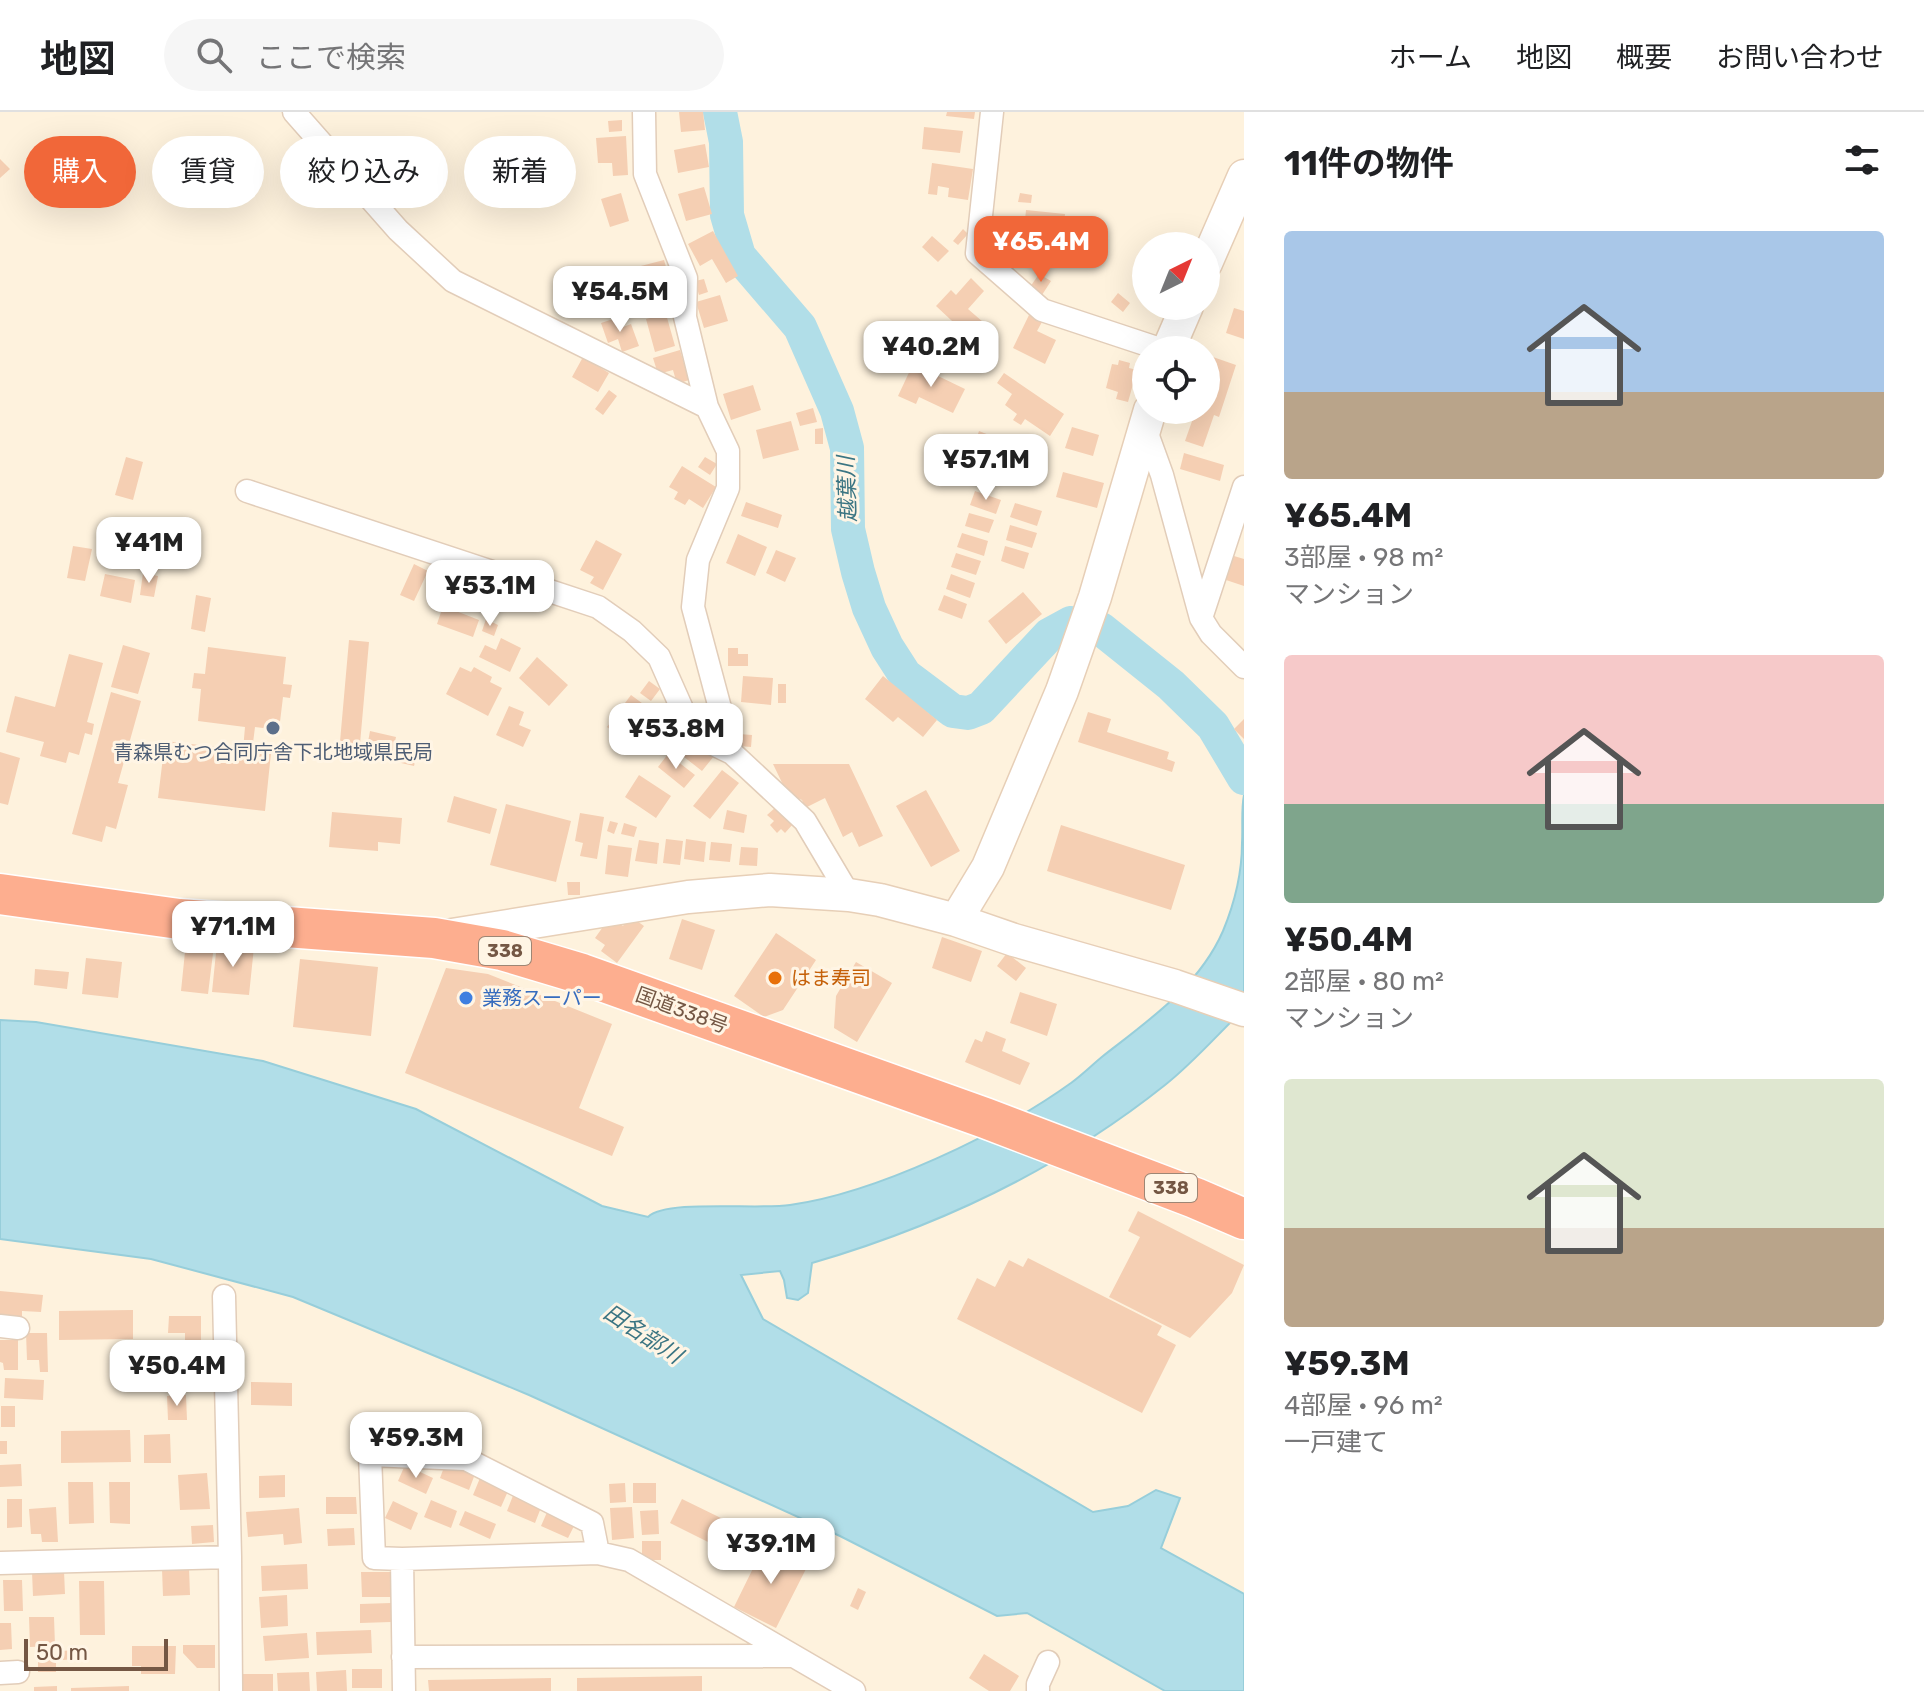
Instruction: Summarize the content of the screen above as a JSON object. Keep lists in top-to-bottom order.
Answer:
{
  "streets": {
    "highway": ["338", "国道338号"]
  },
  "water": ["越葉川", "田名部川"],
  "places": ["青森県むつ合同庁舎下北地域県民局", "はま寿司", "業務スーパー"],
  "scale_bar": "50 m",
  "north": "top right",
  "page": {
    "header": "地図",
    "search": "ここで検索",
    "nav": [
      "ホーム",
      "地図",
      "概要",
      "お問い合わせ"
    ],
    "heading": "11件の物件",
    "chip": [
      "購入",
      "賃貸",
      "絞り込み",
      "新着"
    ],
    "list": [
      {
        "name": "¥65.4M",
        "note": "3部屋 · 98 m² · マンション"
      },
      {
        "name": "¥50.4M",
        "note": "2部屋 · 80 m² · マンション"
      },
      {
        "name": "¥59.3M",
        "note": "4部屋 · 96 m² · 一戸建て"
      }
    ],
    "price": [
      "¥65.4M",
      "¥54.5M",
      "¥40.2M",
      "¥57.1M",
      "¥41M",
      "¥53.1M",
      "¥53.8M",
      "¥71.1M",
      "¥50.4M",
      "¥59.3M",
      "¥39.1M"
    ],
    "scale": "50 m"
  }
}
